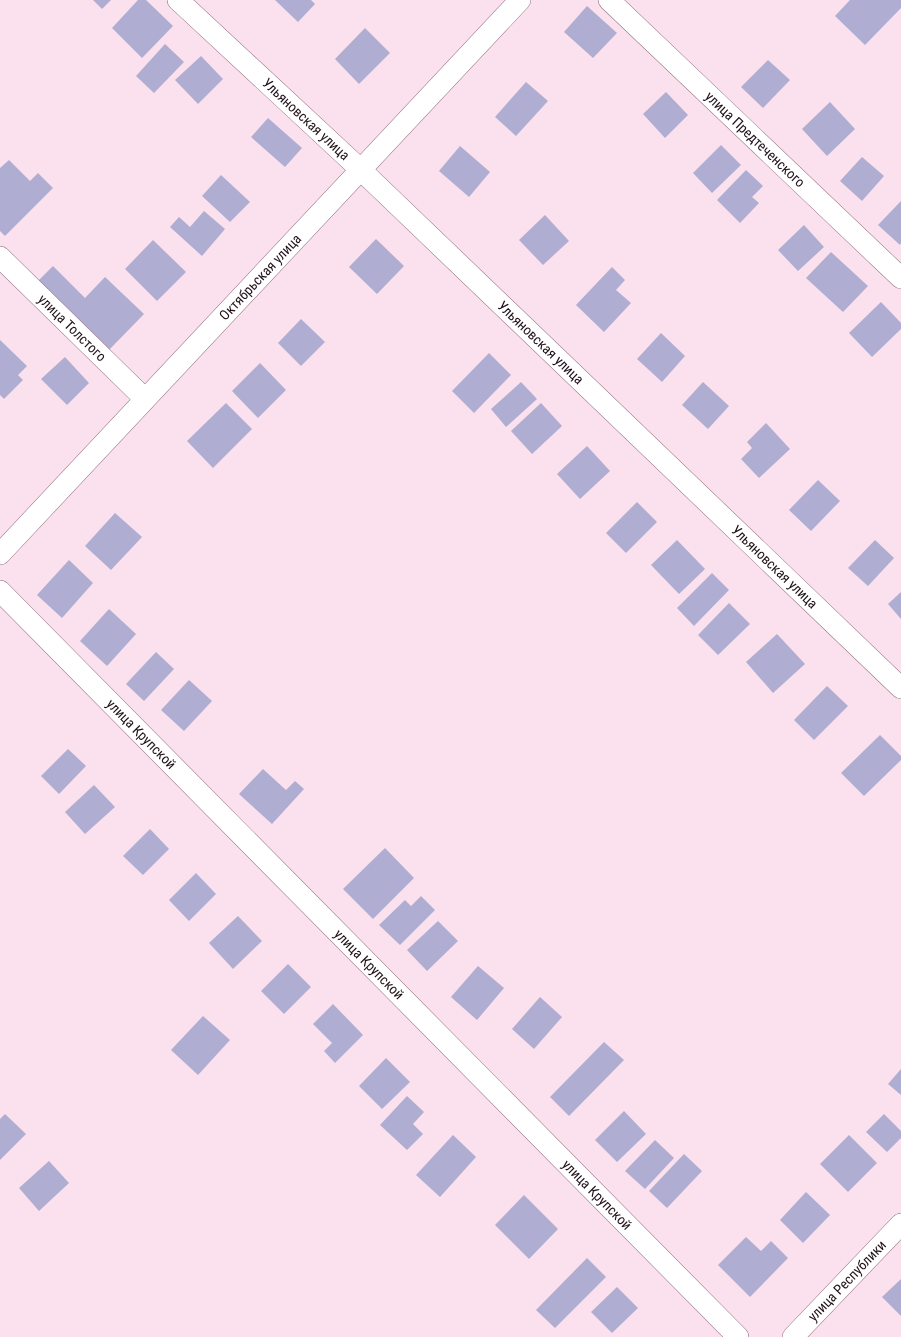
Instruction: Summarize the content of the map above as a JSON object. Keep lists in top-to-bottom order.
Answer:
{
  "streets": {
    "street": [
      "Ульяновская улица",
      "улица Предтеченского",
      "Октябрьская улица",
      "улица Толстого",
      "улица Крупской",
      "улица Республики"
    ]
  },
  "crossings": [
    ["Ульяновская улица", "Октябрьская улица"],
    ["Октябрьская улица", "улица Толстого"]
  ]
}
